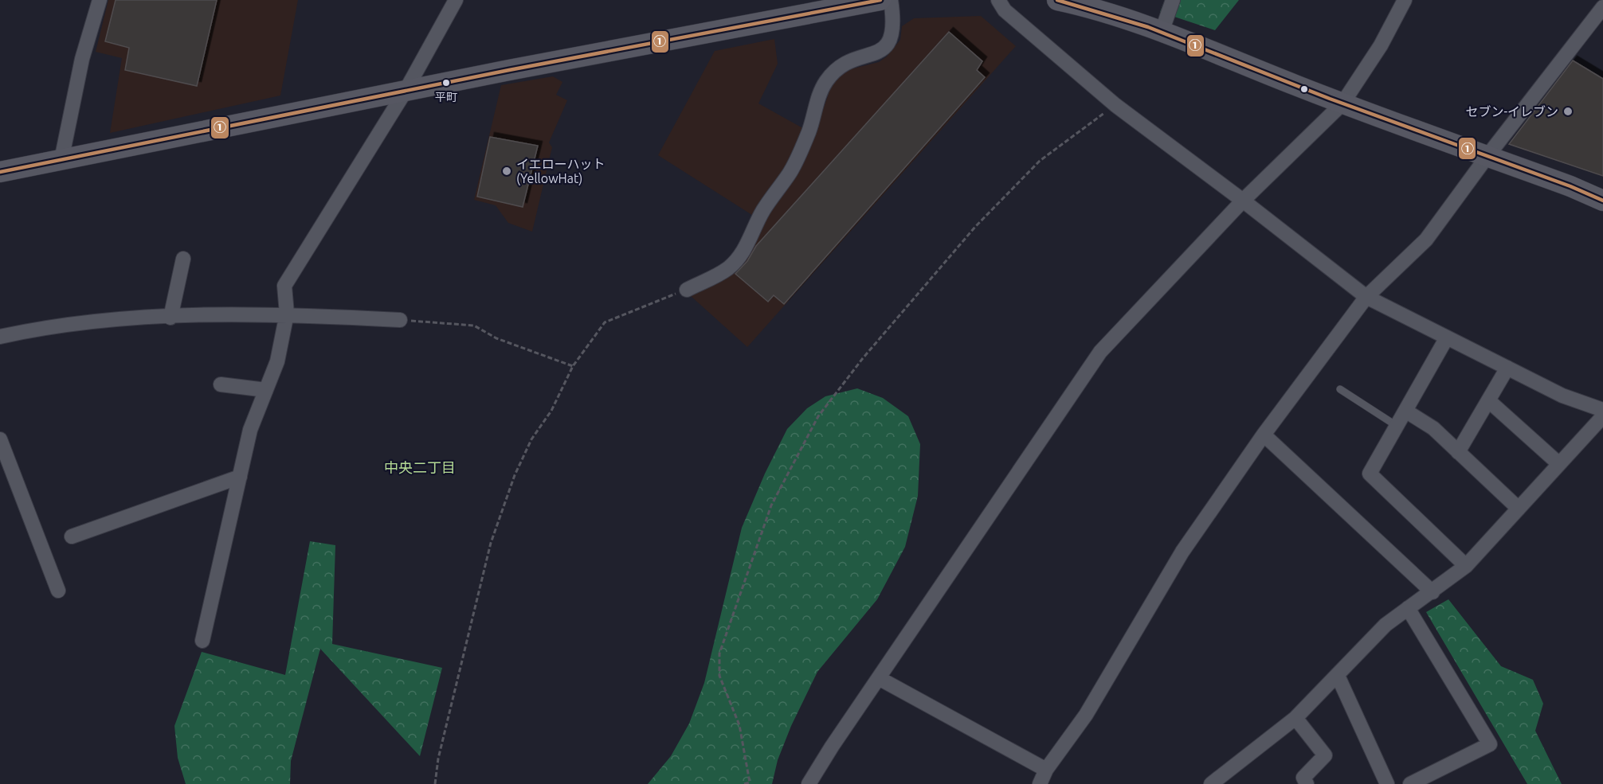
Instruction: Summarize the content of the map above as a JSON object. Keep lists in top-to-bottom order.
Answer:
{
  "districts": ["中央二丁目"],
  "places": ["平町", "セブン-イレブン", "イエローハット (YellowHat)"],
  "lines": ["transit line ①"]
}
